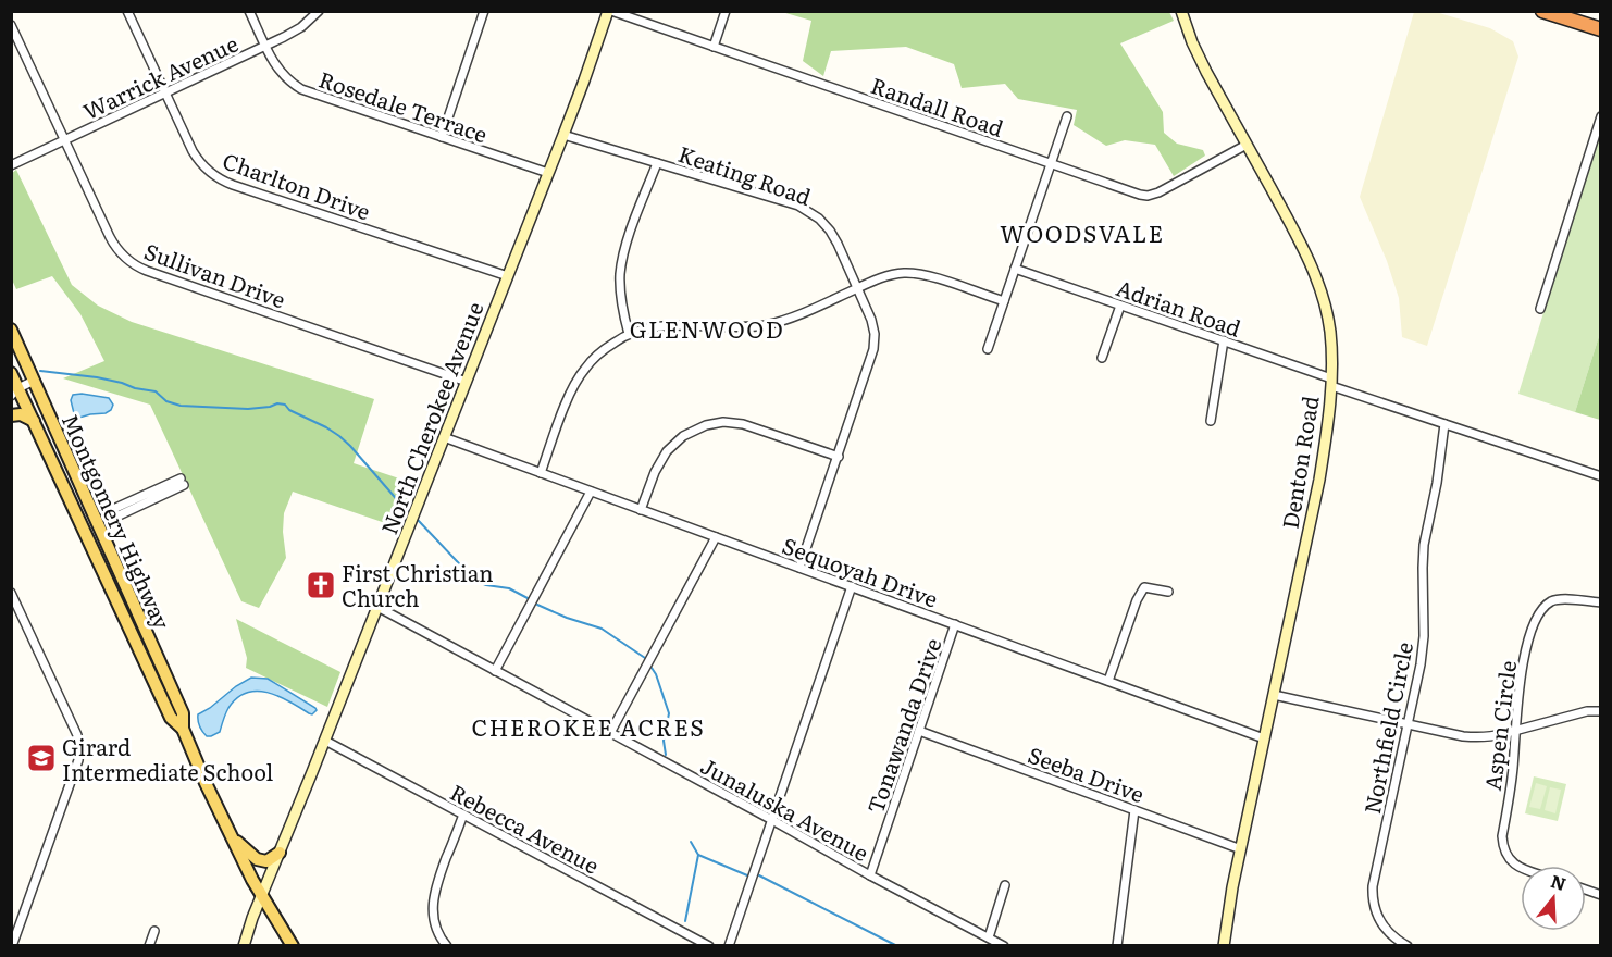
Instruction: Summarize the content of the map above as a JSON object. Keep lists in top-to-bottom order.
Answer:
{
  "streets": {
    "main road": ["Montgomery Highway"],
    "street": [
      "Warrick Avenue",
      "Rosedale Terrace",
      "Randall Road",
      "Keating Road",
      "Charlton Drive",
      "Sullivan Drive",
      "Adrian Road",
      "North Cherokee Avenue",
      "Denton Road",
      "Sequoyah Drive",
      "Tonawanda Drive",
      "Aspen Circle",
      "Northfield Circle",
      "Seeba Drive",
      "Junaluska Avenue",
      "Rebecca Avenue"
    ]
  },
  "crossings": [
    ["Warrick Avenue", "Rosedale Terrace"],
    ["Warrick Avenue", "Charlton Drive"],
    ["Warrick Avenue", "Sullivan Drive"],
    ["Rosedale Terrace", "North Cherokee Avenue"],
    ["Randall Road", "North Cherokee Avenue"],
    ["Randall Road", "Denton Road"],
    ["Keating Road", "North Cherokee Avenue"],
    ["Keating Road", "Sequoyah Drive"],
    ["Charlton Drive", "North Cherokee Avenue"],
    ["Sullivan Drive", "North Cherokee Avenue"],
    ["Adrian Road", "Denton Road"],
    ["North Cherokee Avenue", "Montgomery Highway"],
    ["North Cherokee Avenue", "Sequoyah Drive"],
    ["North Cherokee Avenue", "Junaluska Avenue"],
    ["North Cherokee Avenue", "Rebecca Avenue"],
    ["Denton Road", "Sequoyah Drive"],
    ["Denton Road", "Seeba Drive"],
    ["Sequoyah Drive", "Tonawanda Drive"],
    ["Tonawanda Drive", "Seeba Drive"],
    ["Tonawanda Drive", "Junaluska Avenue"]
  ],
  "districts": ["WOODSVALE", "GLENWOOD", "CHEROKEE ACRES"],
  "places": {
    "church": ["First Christian Church"],
    "school or university": ["Girard Intermediate School"]
  },
  "north": "top"
}
